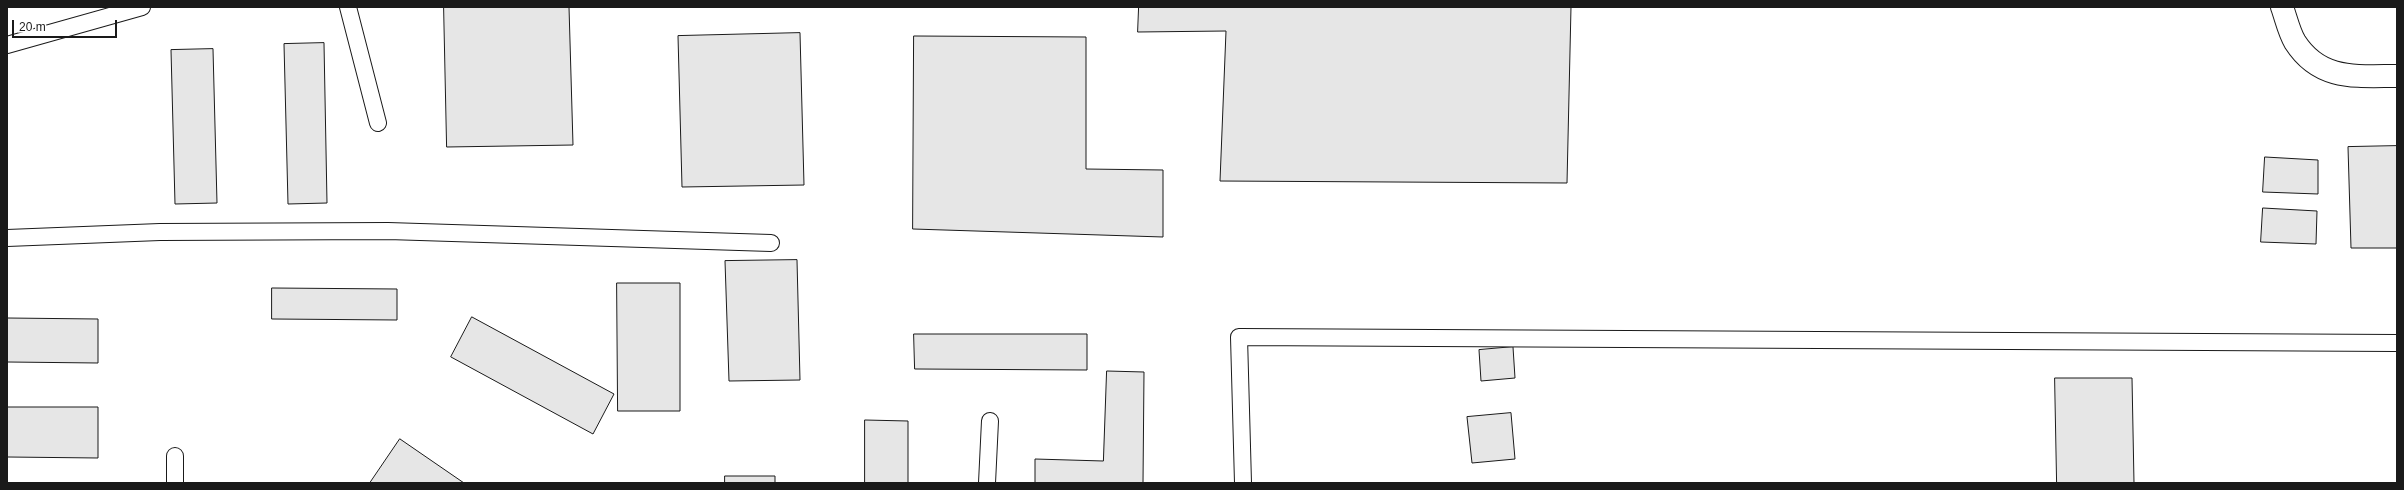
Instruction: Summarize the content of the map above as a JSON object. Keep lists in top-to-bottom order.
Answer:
{
  "scale_bar": "20 m"
}
